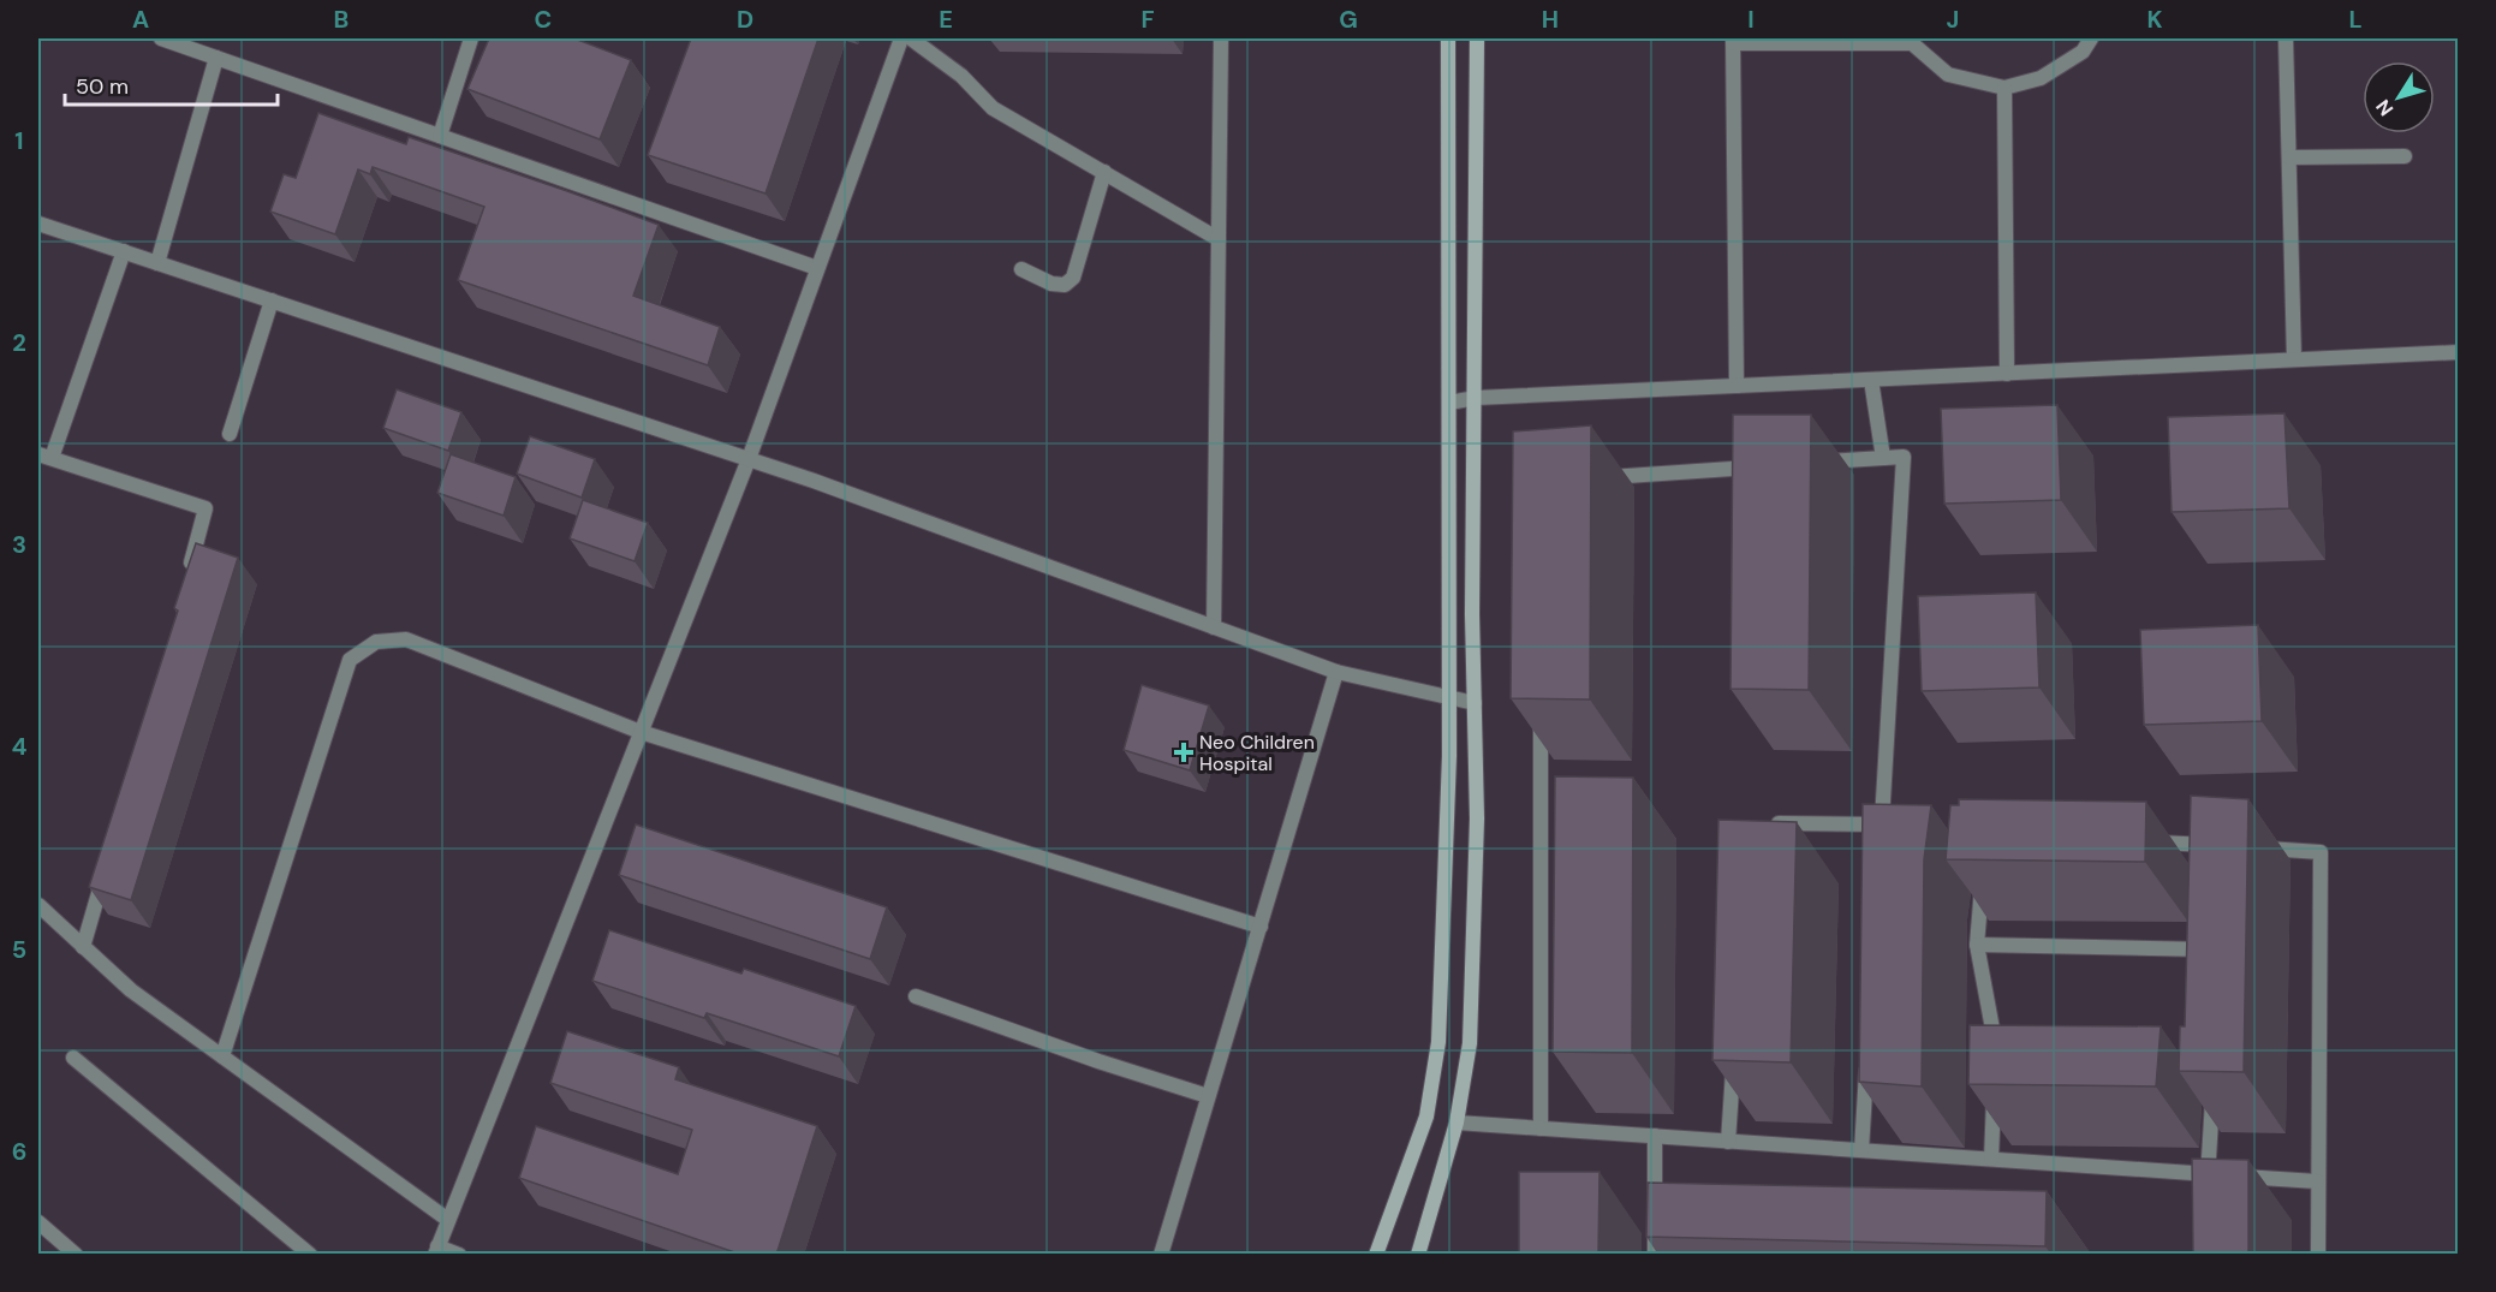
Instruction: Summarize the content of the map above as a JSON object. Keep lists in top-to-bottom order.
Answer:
{
  "places": {
    "health": ["Neo Children Hospital"]
  },
  "scale_bar": "50 m",
  "north": "bottom left",
  "grid": {
    "columns": [
      "A",
      "B",
      "C",
      "D",
      "E",
      "F",
      "G",
      "H",
      "I",
      "J",
      "K",
      "L"
    ],
    "rows": [
      "1",
      "2",
      "3",
      "4",
      "5",
      "6"
    ]
  }
}
